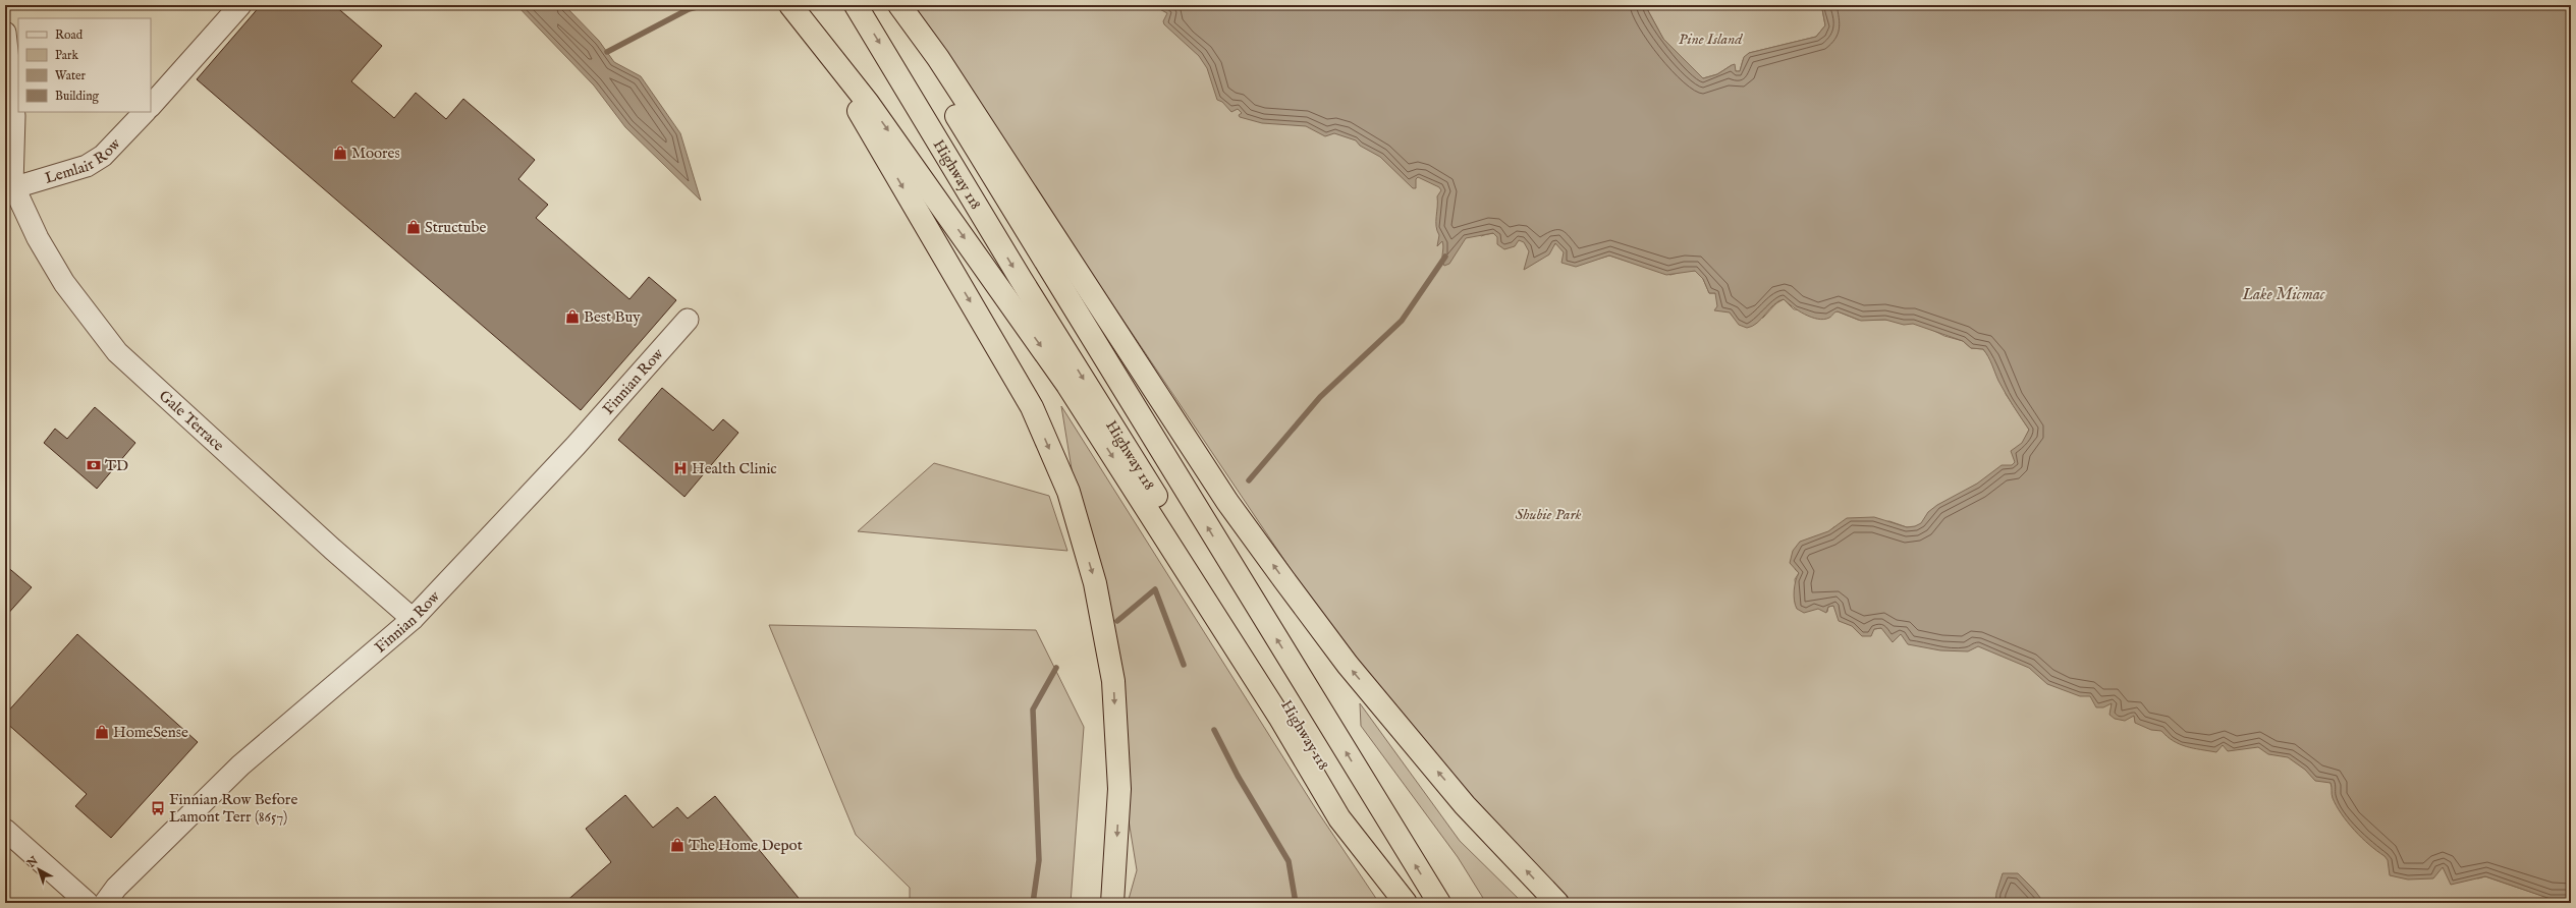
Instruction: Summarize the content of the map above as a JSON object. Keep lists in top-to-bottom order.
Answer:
{
  "streets": {
    "highway": ["Highway 118"],
    "street": ["Lemlair Row", "Finnian Row", "Gale Terrace"]
  },
  "crossings": [
    ["Lemlair Row", "Gale Terrace"],
    ["Finnian Row", "Gale Terrace"]
  ],
  "water": ["Lake Micmac"],
  "parks": ["Pine Island", "Shubie Park"],
  "places": {
    "shop": [
      "Moores",
      "Structube",
      "Best Buy",
      "HomeSense",
      "The Home Depot"
    ],
    "bank": ["TD"],
    "hospital": ["Health Clinic"],
    "bus stop": ["Finnian Row Before Lamont Terr (8657)"]
  },
  "legend": [
    "Road",
    "Park",
    "Water",
    "Building"
  ],
  "north": "top left"
}
